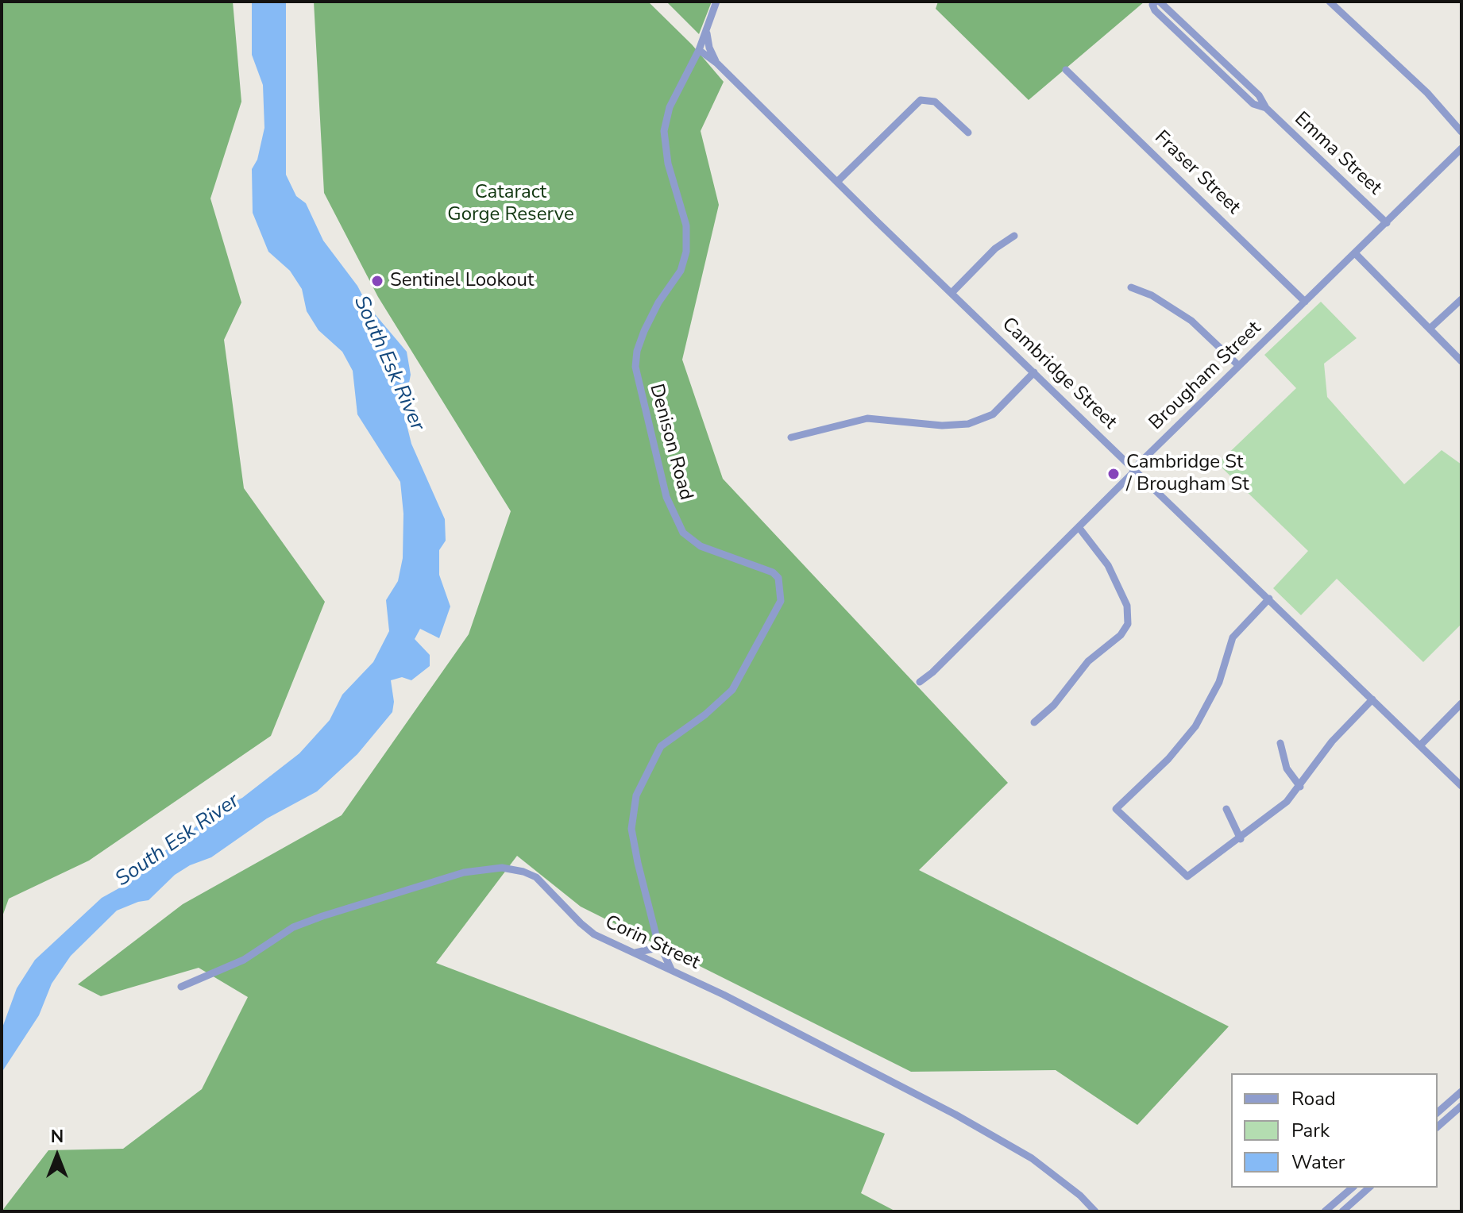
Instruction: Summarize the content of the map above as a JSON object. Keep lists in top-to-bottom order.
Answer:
{
  "streets": {
    "street": [
      "Emma Street",
      "Fraser Street",
      "Cambridge Street",
      "Brougham Street",
      "Denison Road",
      "Corin Street"
    ]
  },
  "crossings": [
    ["Emma Street", "Brougham Street"],
    ["Fraser Street", "Brougham Street"],
    ["Cambridge Street", "Brougham Street"],
    ["Cambridge Street", "Denison Road"],
    ["Denison Road", "Corin Street"]
  ],
  "water": ["South Esk River"],
  "parks": ["Cataract Gorge Reserve"],
  "places": ["Sentinel Lookout", "Cambridge St / Brougham St"],
  "legend": ["Road", "Park", "Water"],
  "north": "top"
}
